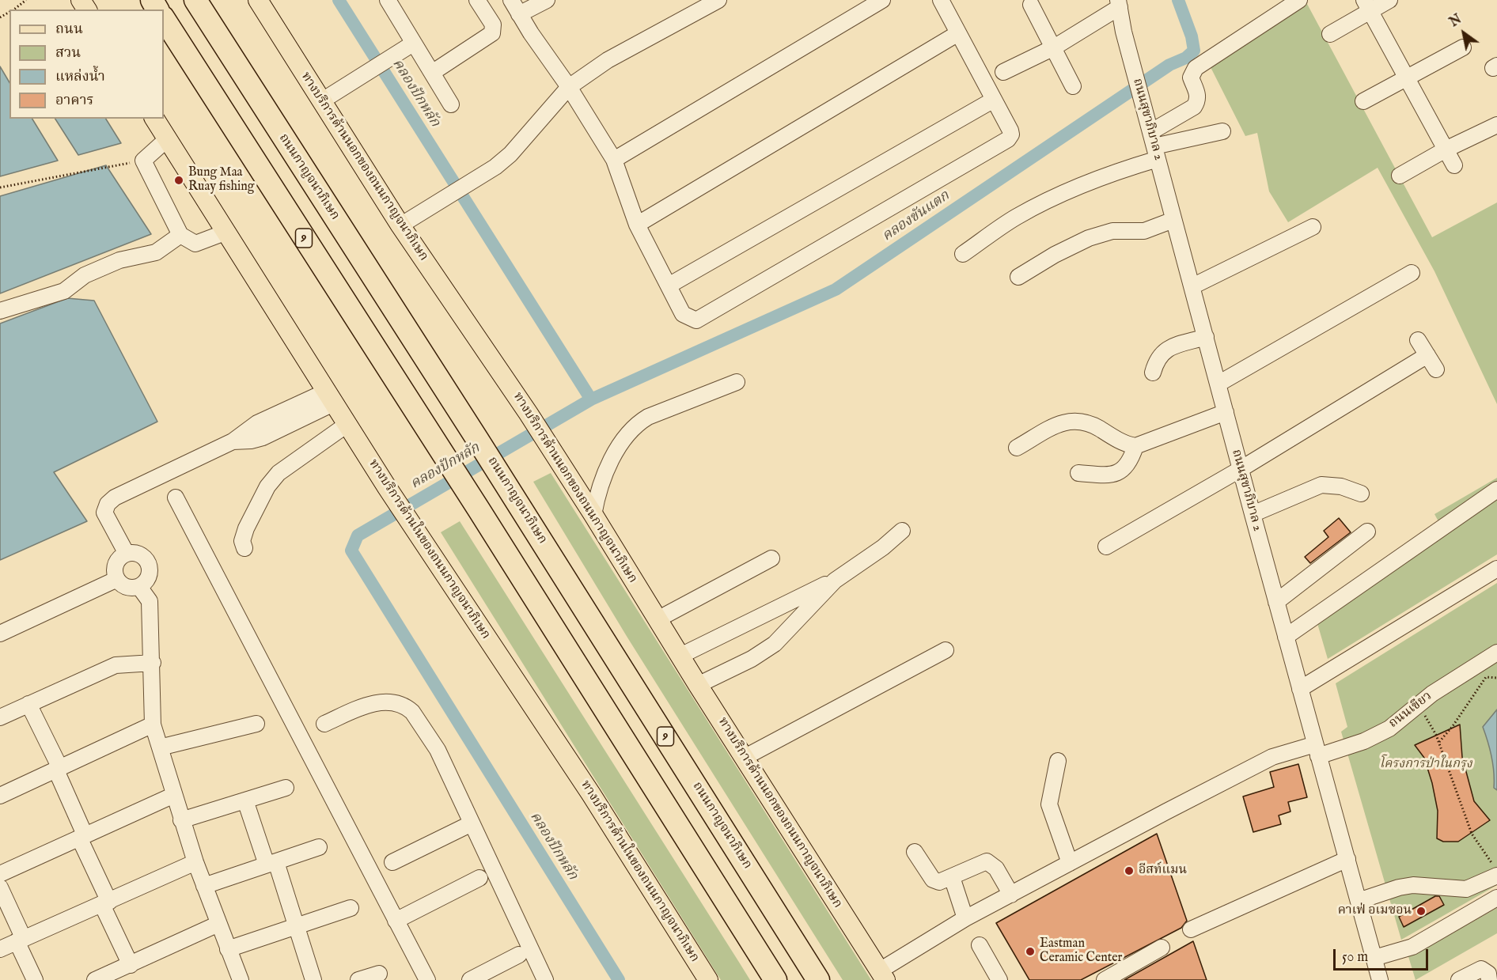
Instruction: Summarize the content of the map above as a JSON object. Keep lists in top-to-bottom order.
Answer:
{
  "streets": {
    "highway": ["ถนนกาญจนาภิเษก", "9"],
    "main road": ["ทางบริการด้านนอกของถนนกาญจนาภิเษก", "ทางบริการด้านในของถนนกาญจนาภิเษก"],
    "street": ["ถนนสุขาภิบาล 2", "ถนนเขียว"]
  },
  "crossings": [
    ["ถนนสุขาภิบาล 2", "ถนนเขียว"],
    ["ทางบริการด้านนอกของถนนกาญจนาภิเษก", "ถนนเขียว"]
  ],
  "water": ["คลองปักหลัก", "คลองขันแตก"],
  "parks": ["โครงการป่าในกรุง"],
  "places": [
    "Bung Maa Ruay fishing",
    "อีสท์แมน",
    "คาเฟ่ อเมซอน",
    "Eastman Ceramic Center"
  ],
  "legend": [
    "ถนน",
    "สวน",
    "แหล่งน้ำ",
    "อาคาร"
  ],
  "scale_bar": "50 m",
  "north": "top left"
}
